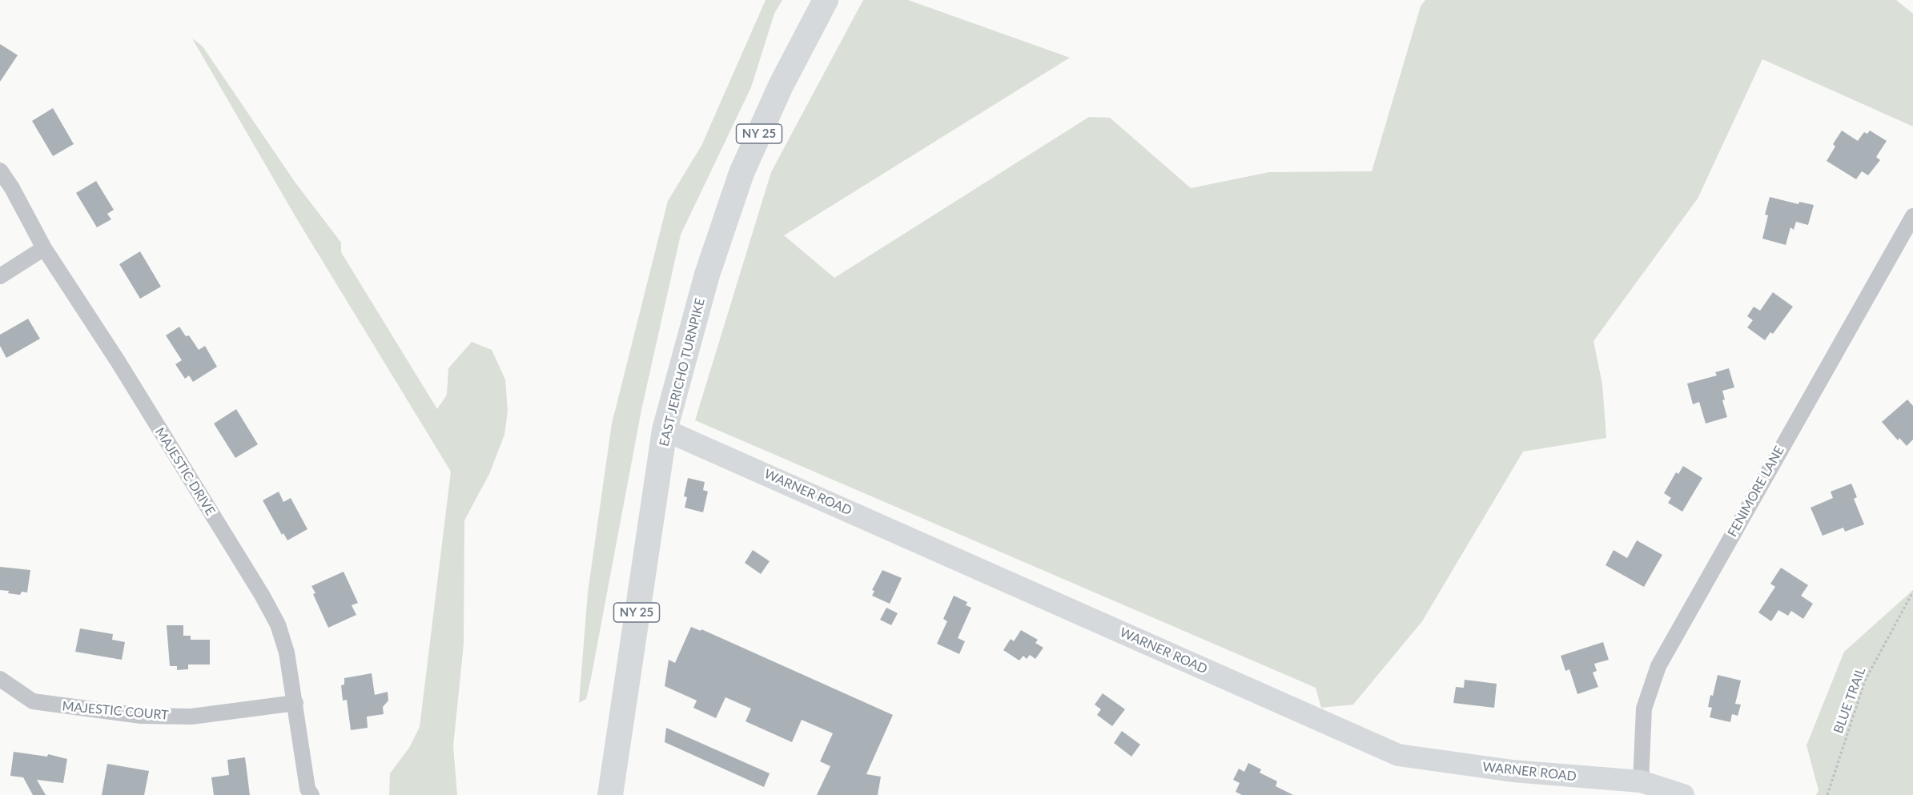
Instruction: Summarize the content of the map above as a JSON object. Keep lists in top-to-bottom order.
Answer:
{
  "streets": {
    "main road": ["NY 25", "EAST JERICHO TURNPIKE"],
    "street": [
      "MAJESTIC DRIVE",
      "FENIMORE LANE",
      "WARNER ROAD",
      "MAJESTIC COURT"
    ],
    "path": ["BLUE TRAIL"]
  },
  "crossings": [
    ["EAST JERICHO TURNPIKE", "WARNER ROAD"],
    ["MAJESTIC DRIVE", "MAJESTIC COURT"],
    ["FENIMORE LANE", "WARNER ROAD"]
  ]
}
